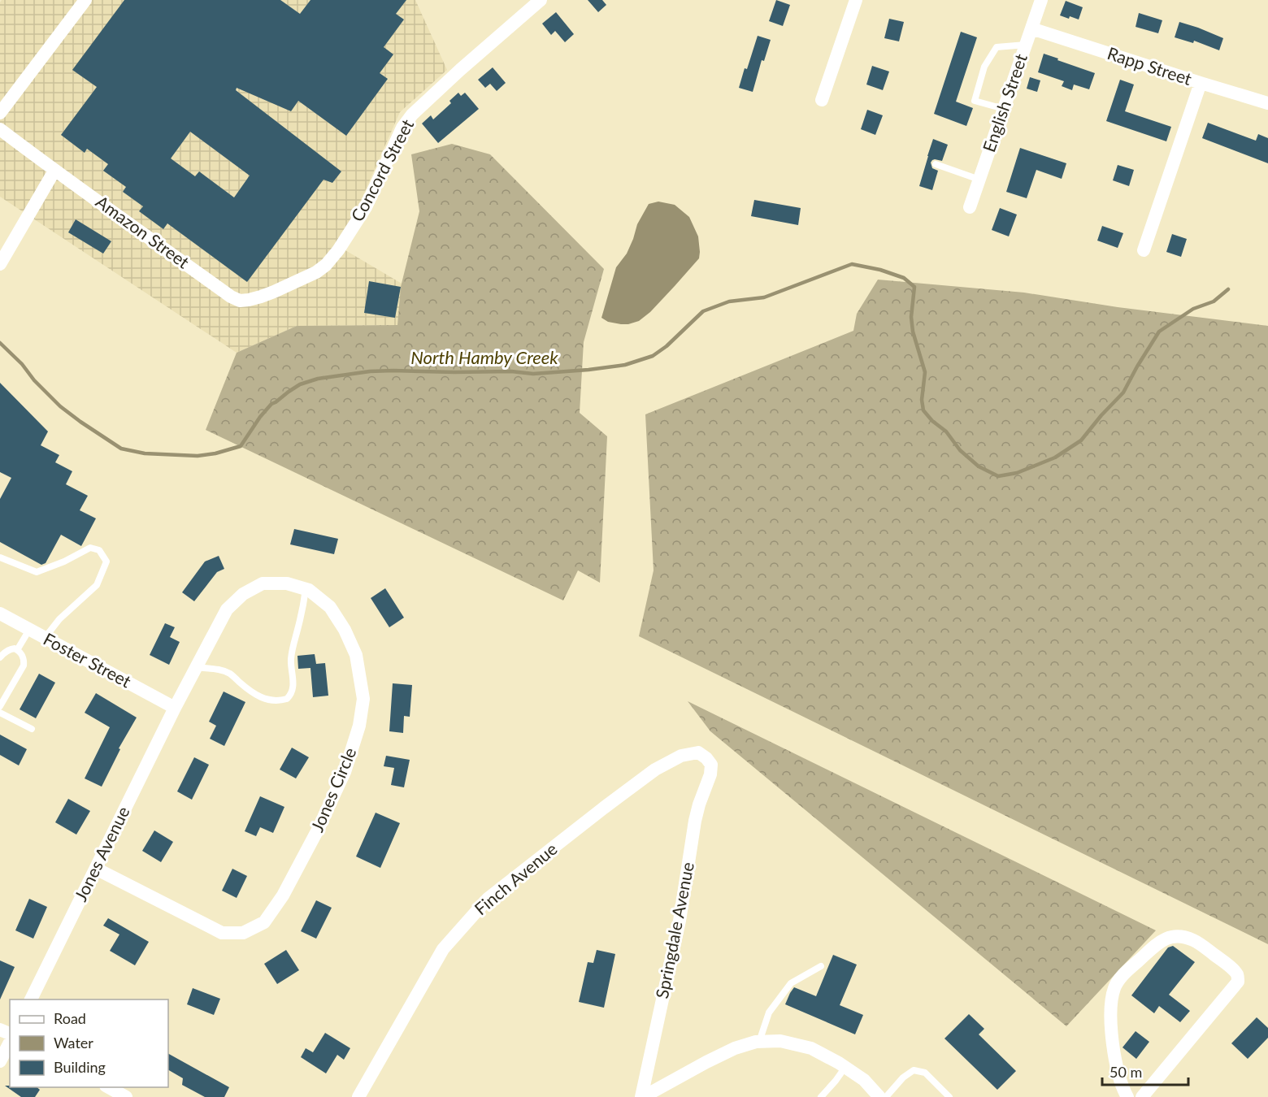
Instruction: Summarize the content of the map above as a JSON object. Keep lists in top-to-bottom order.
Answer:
{
  "streets": {
    "street": [
      "Rapp Street",
      "English Street",
      "Concord Street",
      "Amazon Street",
      "Foster Street",
      "Jones Circle",
      "Jones Avenue",
      "Finch Avenue",
      "Springdale Avenue"
    ]
  },
  "crossings": [
    ["Rapp Street", "English Street"],
    ["Concord Street", "Amazon Street"],
    ["Foster Street", "Jones Circle"],
    ["Foster Street", "Jones Avenue"],
    ["Jones Circle", "Jones Avenue"],
    ["Finch Avenue", "Springdale Avenue"]
  ],
  "water": ["North Hamby Creek"],
  "legend": ["Road", "Water", "Building"],
  "scale_bar": "50 m"
}
